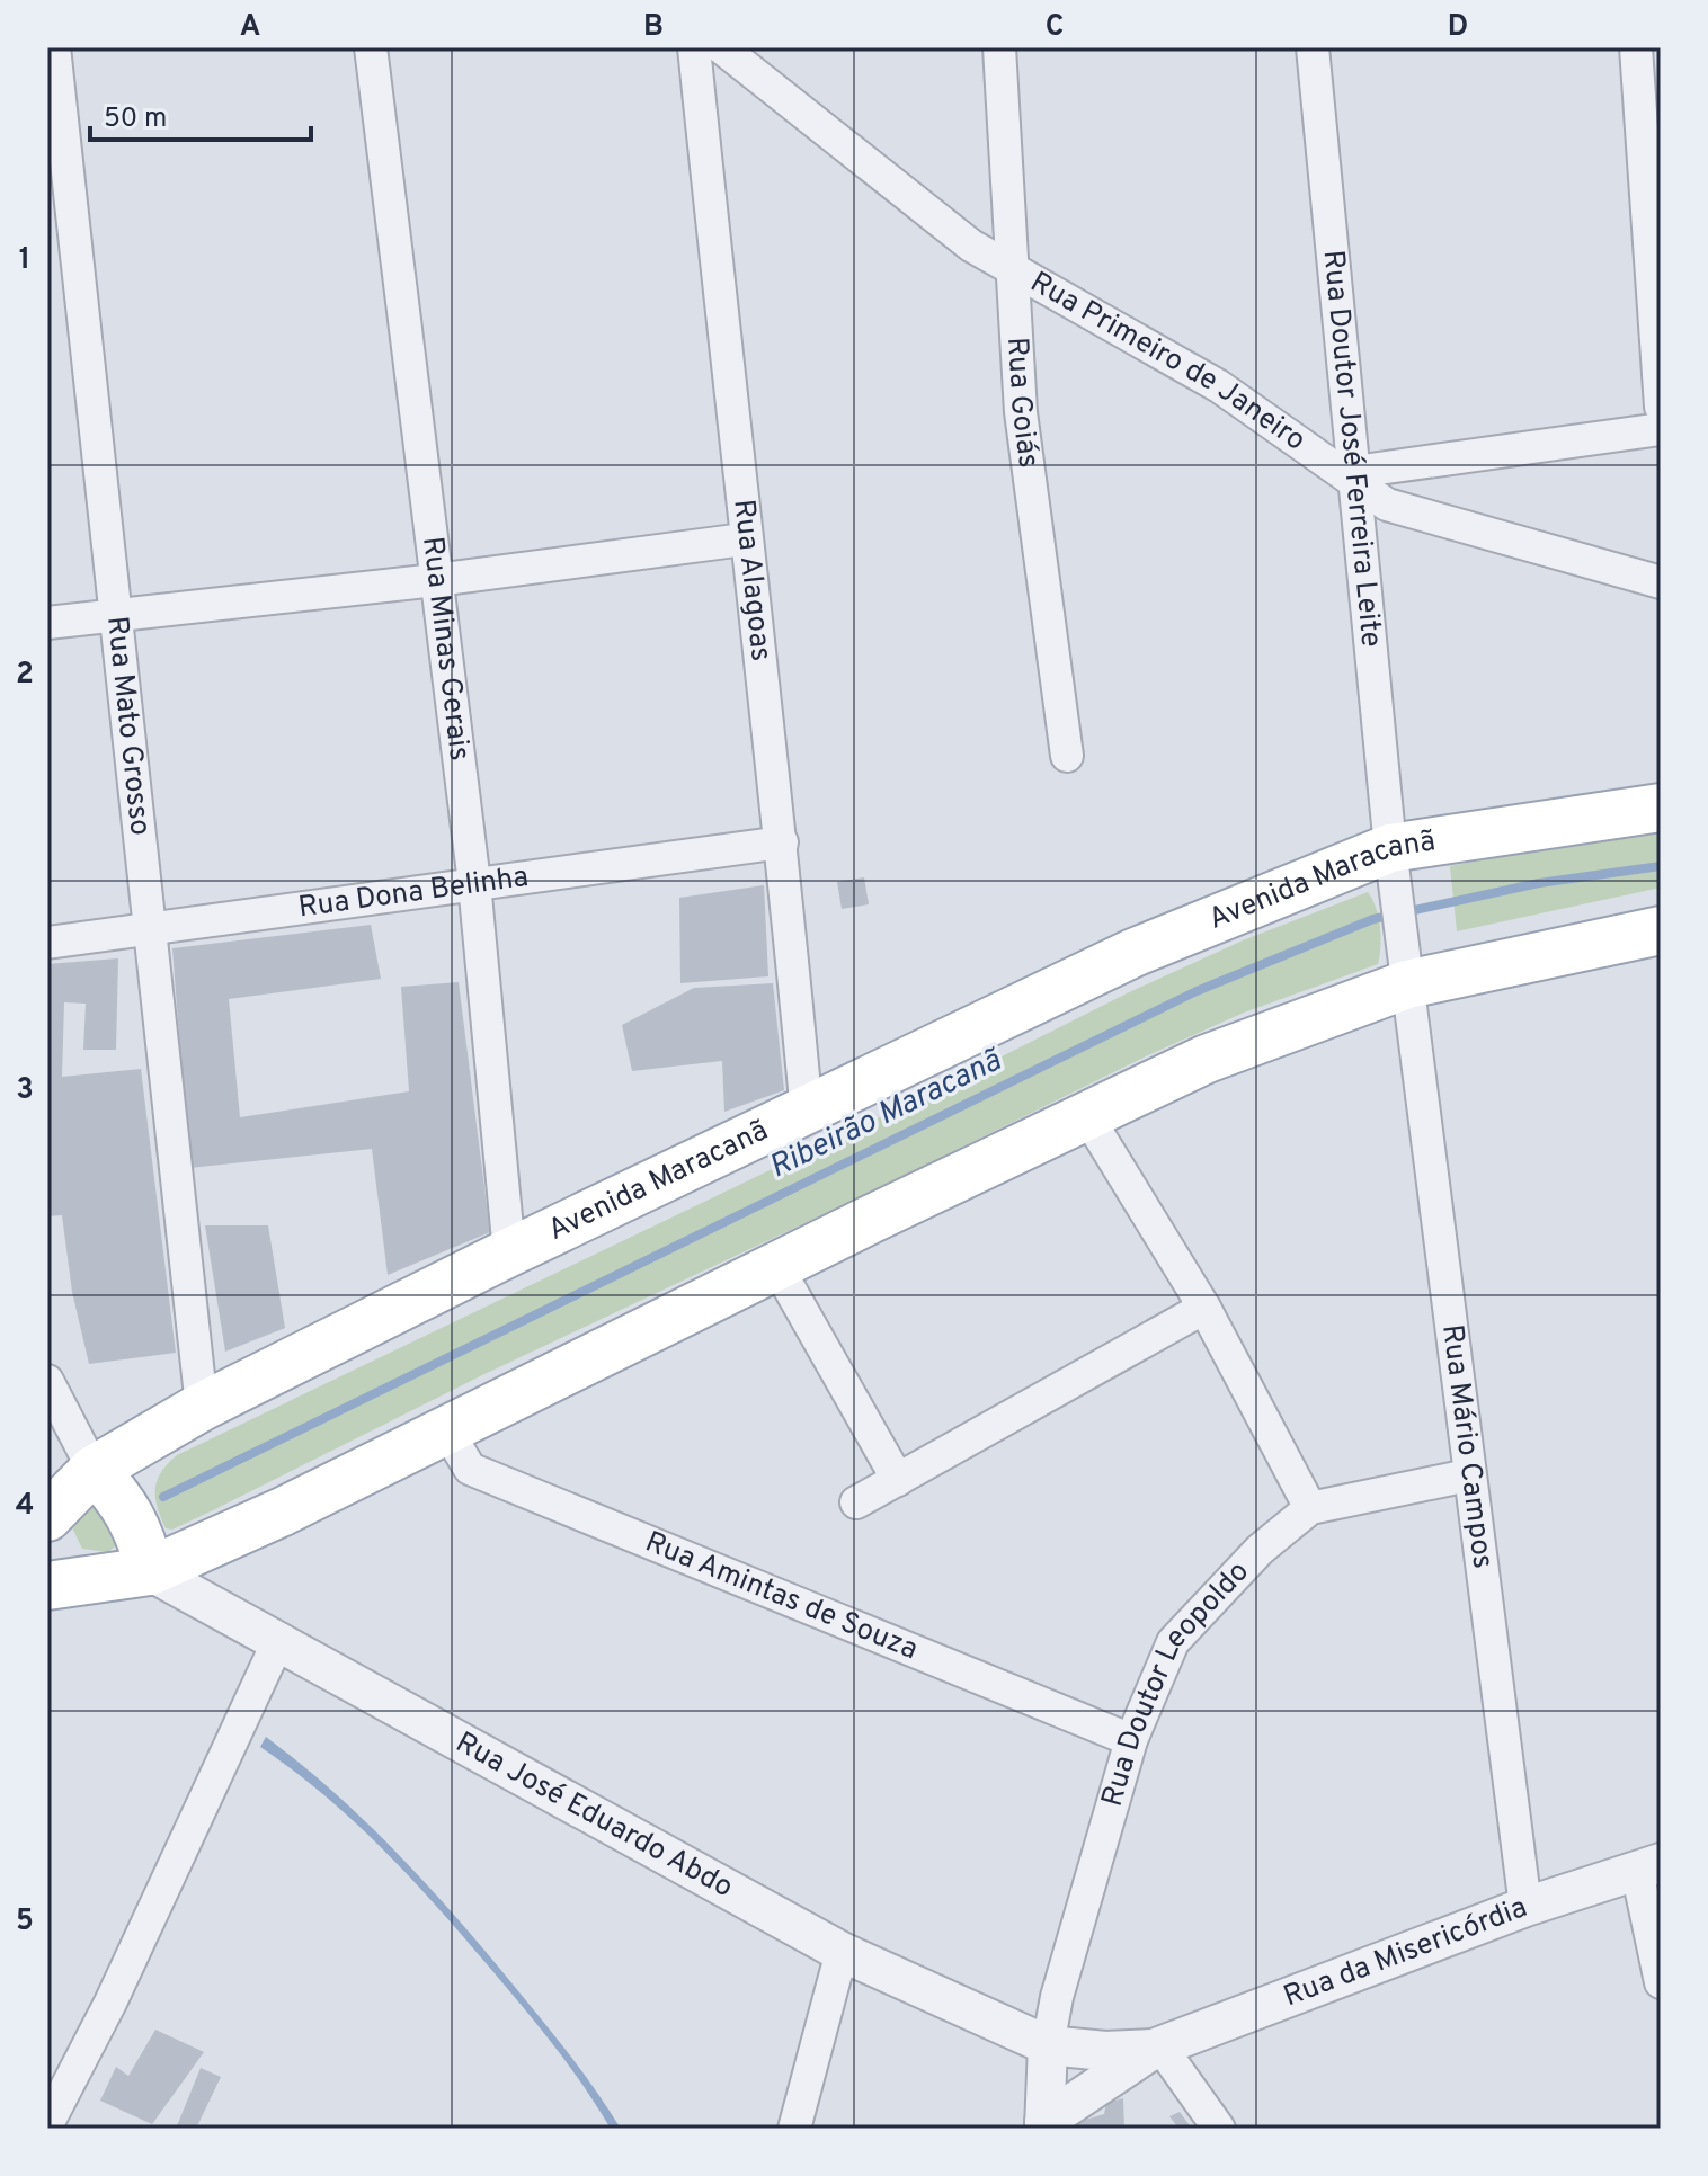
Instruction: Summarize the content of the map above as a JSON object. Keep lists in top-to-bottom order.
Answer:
{
  "streets": {
    "main road": ["Avenida Maracanã"],
    "street": [
      "Rua Primeiro de Janeiro",
      "Rua Goiás",
      "Rua Doutor José Ferreira Leite",
      "Rua Alagoas",
      "Rua Minas Gerais",
      "Rua Mato Grosso",
      "Rua Dona Belinha",
      "Rua Mário Campos",
      "Rua Amintas de Souza",
      "Rua Doutor Leopoldo",
      "Rua José Eduardo Abdo",
      "Rua da Misericórdia"
    ]
  },
  "crossings": [
    ["Rua Primeiro de Janeiro", "Rua Goiás"],
    ["Rua Primeiro de Janeiro", "Rua Doutor José Ferreira Leite"],
    ["Rua Doutor José Ferreira Leite", "Avenida Maracanã"],
    ["Rua Doutor José Ferreira Leite", "Rua Mário Campos"],
    ["Rua Alagoas", "Avenida Maracanã"],
    ["Rua Alagoas", "Rua Dona Belinha"],
    ["Rua Minas Gerais", "Avenida Maracanã"],
    ["Rua Minas Gerais", "Rua Dona Belinha"],
    ["Rua Mato Grosso", "Avenida Maracanã"],
    ["Rua Mato Grosso", "Rua Dona Belinha"],
    ["Rua Mário Campos", "Rua Doutor Leopoldo"],
    ["Rua Mário Campos", "Rua da Misericórdia"],
    ["Rua Amintas de Souza", "Rua Doutor Leopoldo"],
    ["Rua Doutor Leopoldo", "Rua José Eduardo Abdo"],
    ["Rua Doutor Leopoldo", "Rua da Misericórdia"],
    ["Rua José Eduardo Abdo", "Rua da Misericórdia"]
  ],
  "water": ["Ribeirão Maracanã"],
  "scale_bar": "50 m",
  "grid": {
    "columns": [
      "A",
      "B",
      "C",
      "D"
    ],
    "rows": [
      "1",
      "2",
      "3",
      "4",
      "5"
    ]
  }
}
